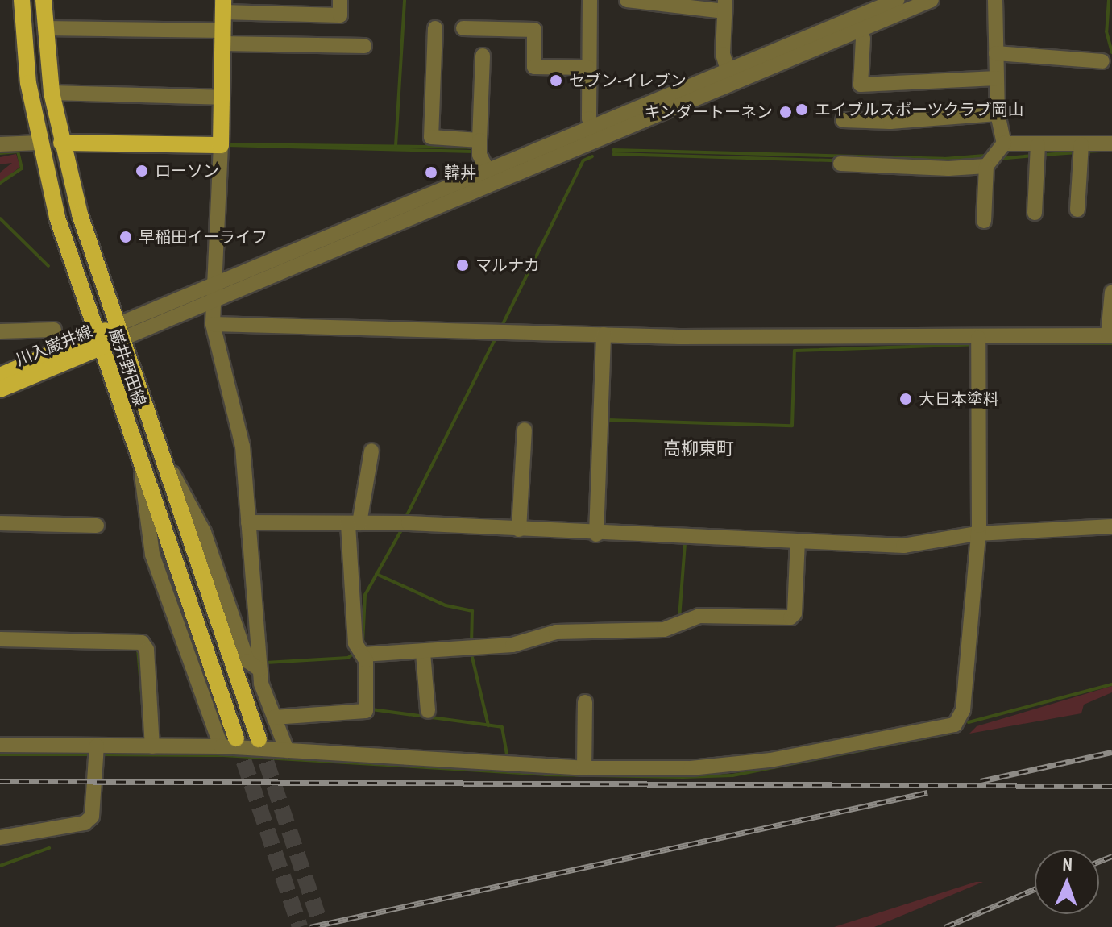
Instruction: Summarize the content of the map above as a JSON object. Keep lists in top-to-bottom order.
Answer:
{
  "streets": {
    "main road": ["川入巌井線", "巌井野田線"]
  },
  "crossings": [
    ["川入巌井線", "巌井野田線"]
  ],
  "districts": ["高柳東町"],
  "places": [
    "セブン-イレブン",
    "エイブルスポーツクラブ岡山",
    "キンダートーネン",
    "ローソン",
    "韓丼",
    "早稲田イーライフ",
    "マルナカ",
    "大日本塗料"
  ],
  "north": "top"
}
